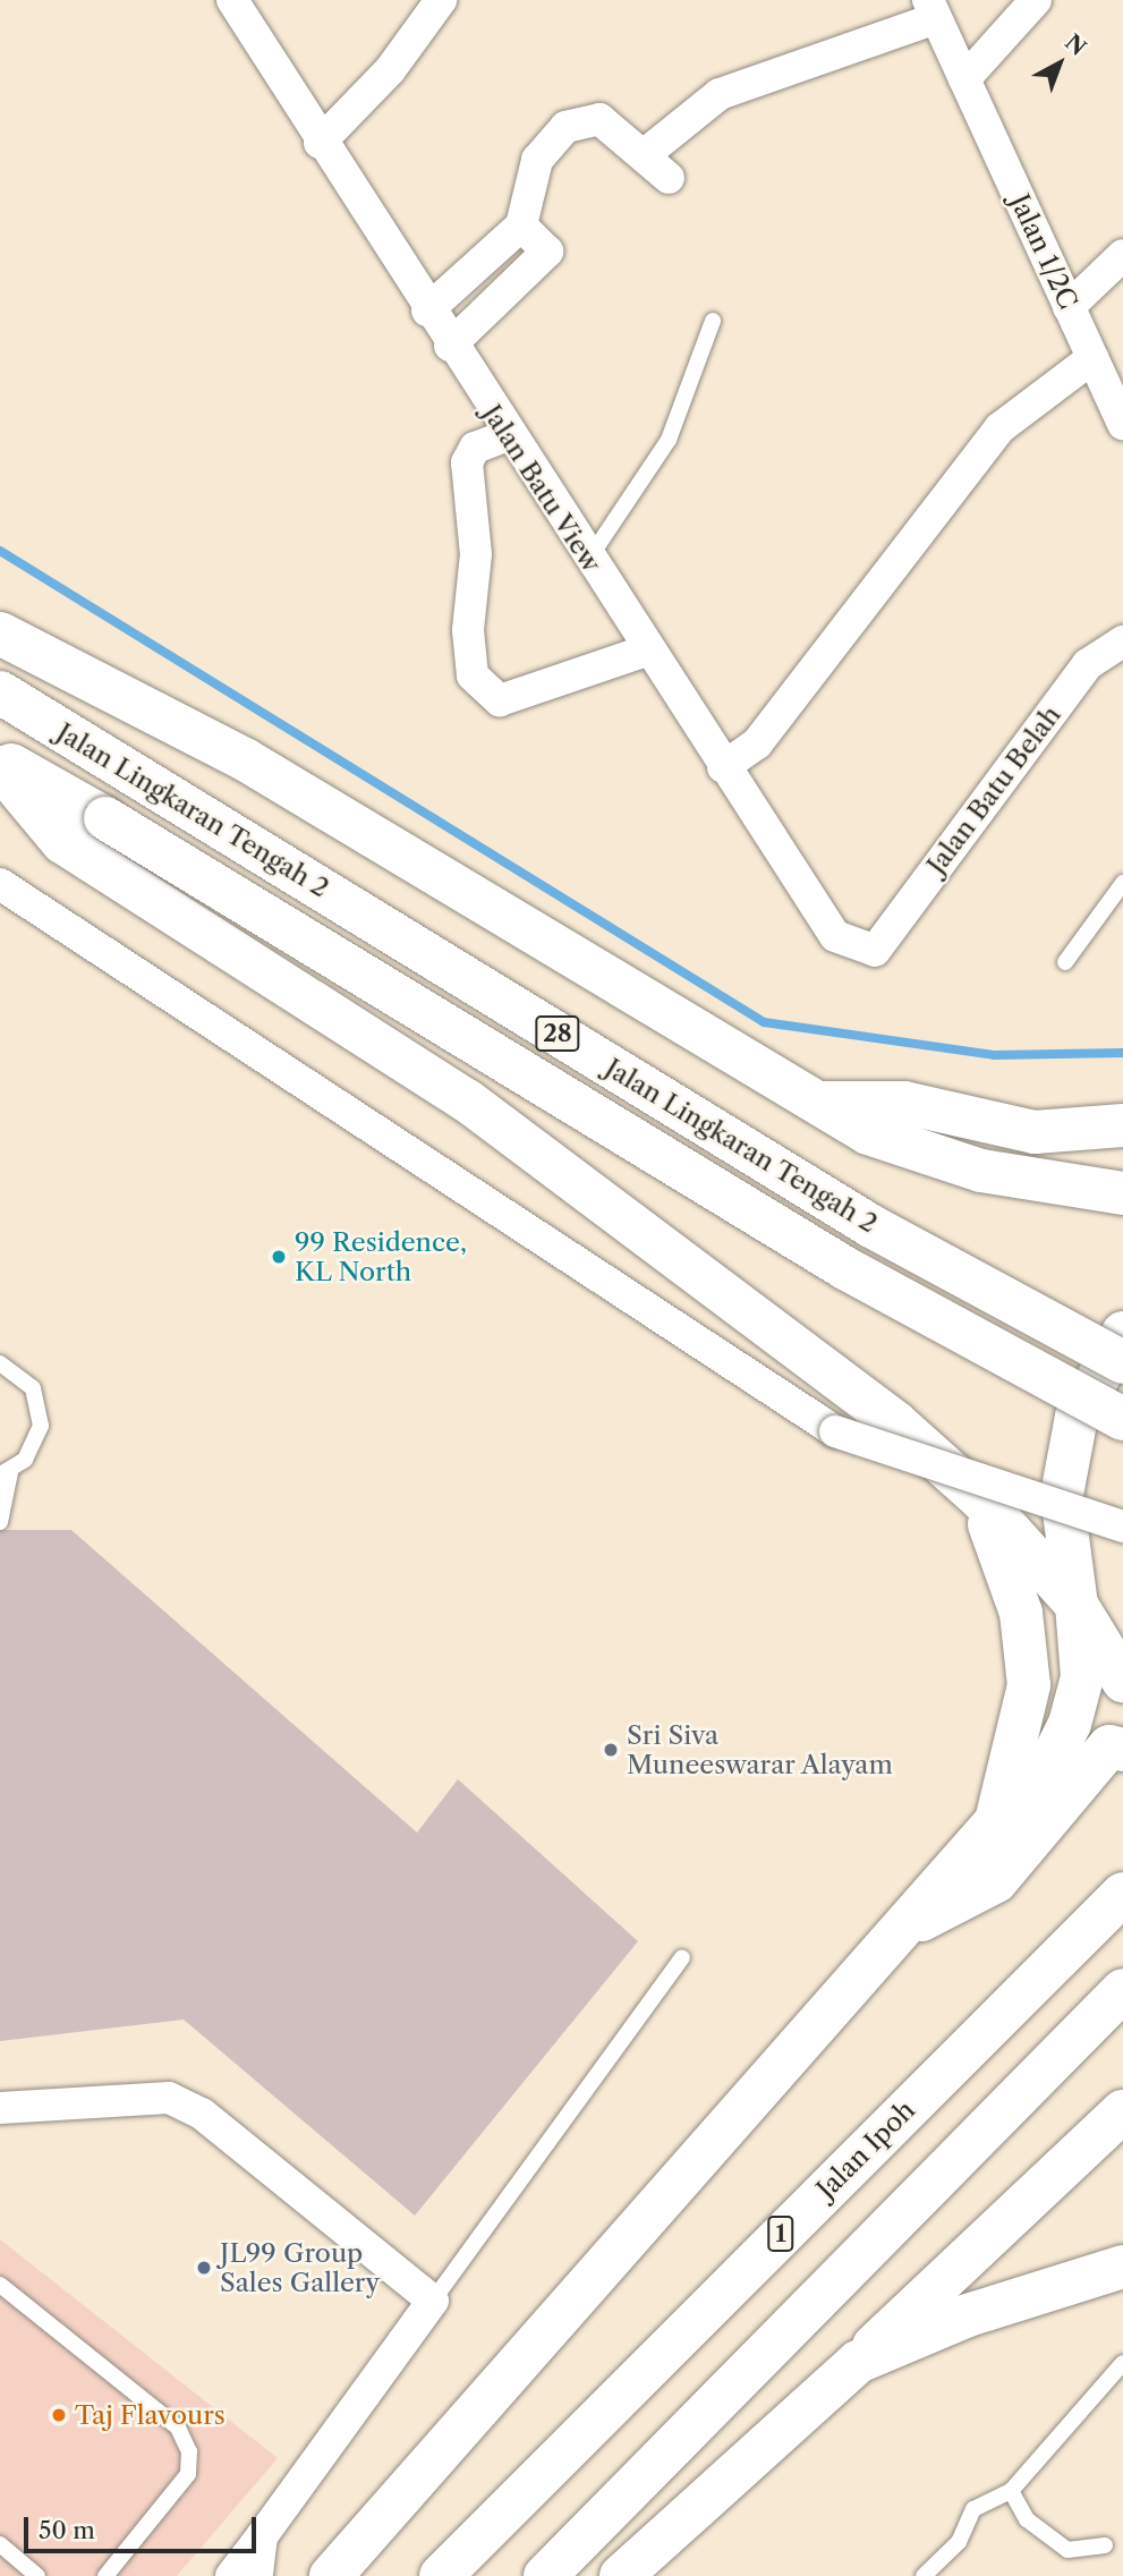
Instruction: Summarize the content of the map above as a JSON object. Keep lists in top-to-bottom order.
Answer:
{
  "streets": {
    "highway": [
      "Jalan Lingkaran Tengah 2",
      "28",
      "Jalan Ipoh",
      "1"
    ],
    "street": ["Jalan 1/2C", "Jalan Batu View", "Jalan Batu Belah"]
  },
  "crossings": [
    ["Jalan Batu View", "Jalan Batu Belah"]
  ],
  "places": [
    "99 Residence, KL North",
    "Sri Siva Muneeswarar Alayam",
    "JL99 Group Sales Gallery",
    "Taj Flavours"
  ],
  "scale_bar": "50 m",
  "north": "top right"
}
